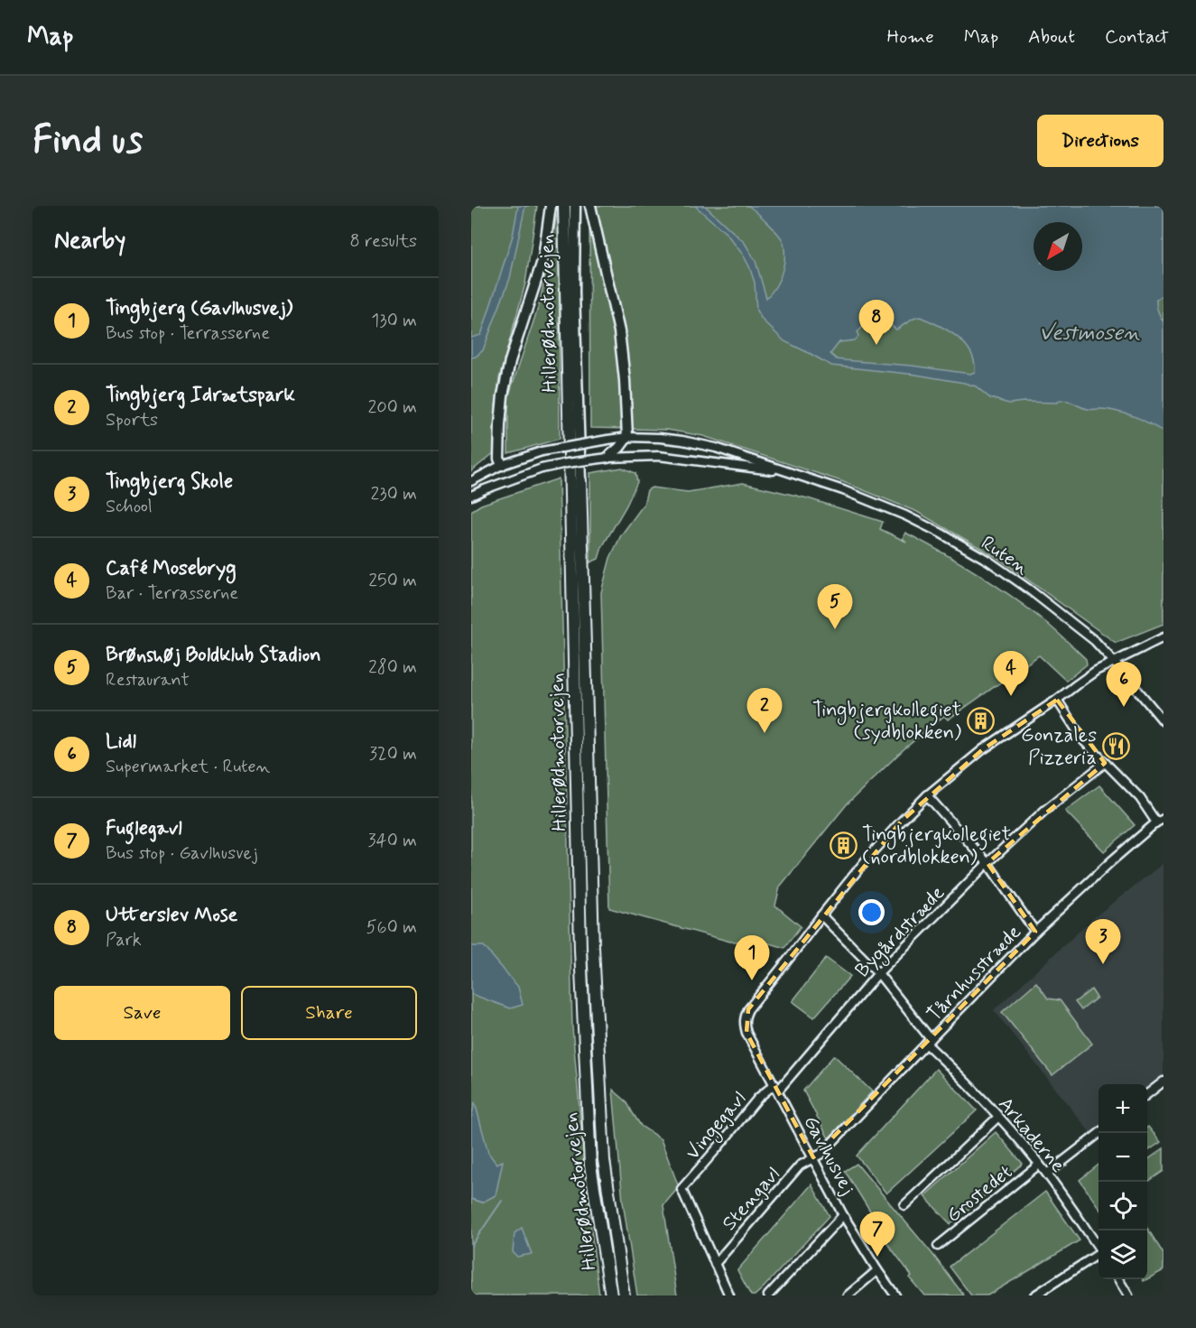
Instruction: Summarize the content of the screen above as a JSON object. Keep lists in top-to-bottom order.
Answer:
{
  "streets": {
    "highway": ["Hillerødmotorvejen"],
    "street": [
      "Ruten",
      "Bygårdstræde",
      "Tårnhusstræde",
      "Vingegavl",
      "Arkaderne",
      "Gavlhusvej",
      "Grostedet",
      "Stengavl"
    ]
  },
  "crossings": [
    ["Bygårdstræde", "Vingegavl"],
    ["Bygårdstræde", "Arkaderne"],
    ["Bygårdstræde", "Gavlhusvej"],
    ["Tårnhusstræde", "Arkaderne"],
    ["Tårnhusstræde", "Gavlhusvej"],
    ["Tårnhusstræde", "Stengavl"],
    ["Vingegavl", "Gavlhusvej"],
    ["Vingegavl", "Stengavl"],
    ["Arkaderne", "Gavlhusvej"],
    ["Arkaderne", "Grostedet"],
    ["Gavlhusvej", "Stengavl"]
  ],
  "water": ["Vestmosen"],
  "places": {
    "building": ["Tingbjergkollegiet (sydblokken)", "Tingbjergkollegiet (nordblokken)"],
    "restaurant": ["Gonzales Pizzeria"]
  },
  "north": "bottom left",
  "page": {
    "header": "Map",
    "nav": [
      "Home",
      "Map",
      "About",
      "Contact"
    ],
    "buttons": [
      "Directions",
      ["Save", "Share"]
    ],
    "title": "Find us",
    "heading": ["Nearby", "8 results"],
    "list": [
      {
        "mark": "1",
        "name": "Tingbjerg (Gavlhusvej)",
        "note": "Bus stop · Terrasserne",
        "value": "130 m"
      },
      {
        "mark": "2",
        "name": "Tingbjerg Idrætspark",
        "note": "Sports",
        "value": "200 m"
      },
      {
        "mark": "3",
        "name": "Tingbjerg Skole",
        "note": "School",
        "value": "230 m"
      },
      {
        "mark": "4",
        "name": "Café Mosebryg",
        "note": "Bar · Terrasserne",
        "value": "250 m"
      },
      {
        "mark": "5",
        "name": "Brønshøj Boldklub Stadion",
        "note": "Restaurant",
        "value": "280 m"
      },
      {
        "mark": "6",
        "name": "Lidl",
        "note": "Supermarket · Ruten",
        "value": "320 m"
      },
      {
        "mark": "7",
        "name": "Fuglegavl",
        "note": "Bus stop · Gavlhusvej",
        "value": "340 m"
      },
      {
        "mark": "8",
        "name": "Utterslev Mose",
        "note": "Park",
        "value": "560 m"
      }
    ],
    "pins": [
      "8",
      "5",
      "4",
      "6",
      "2",
      "3",
      "1",
      "7"
    ],
    "map_buttons": ["+", "−"]
  }
}
